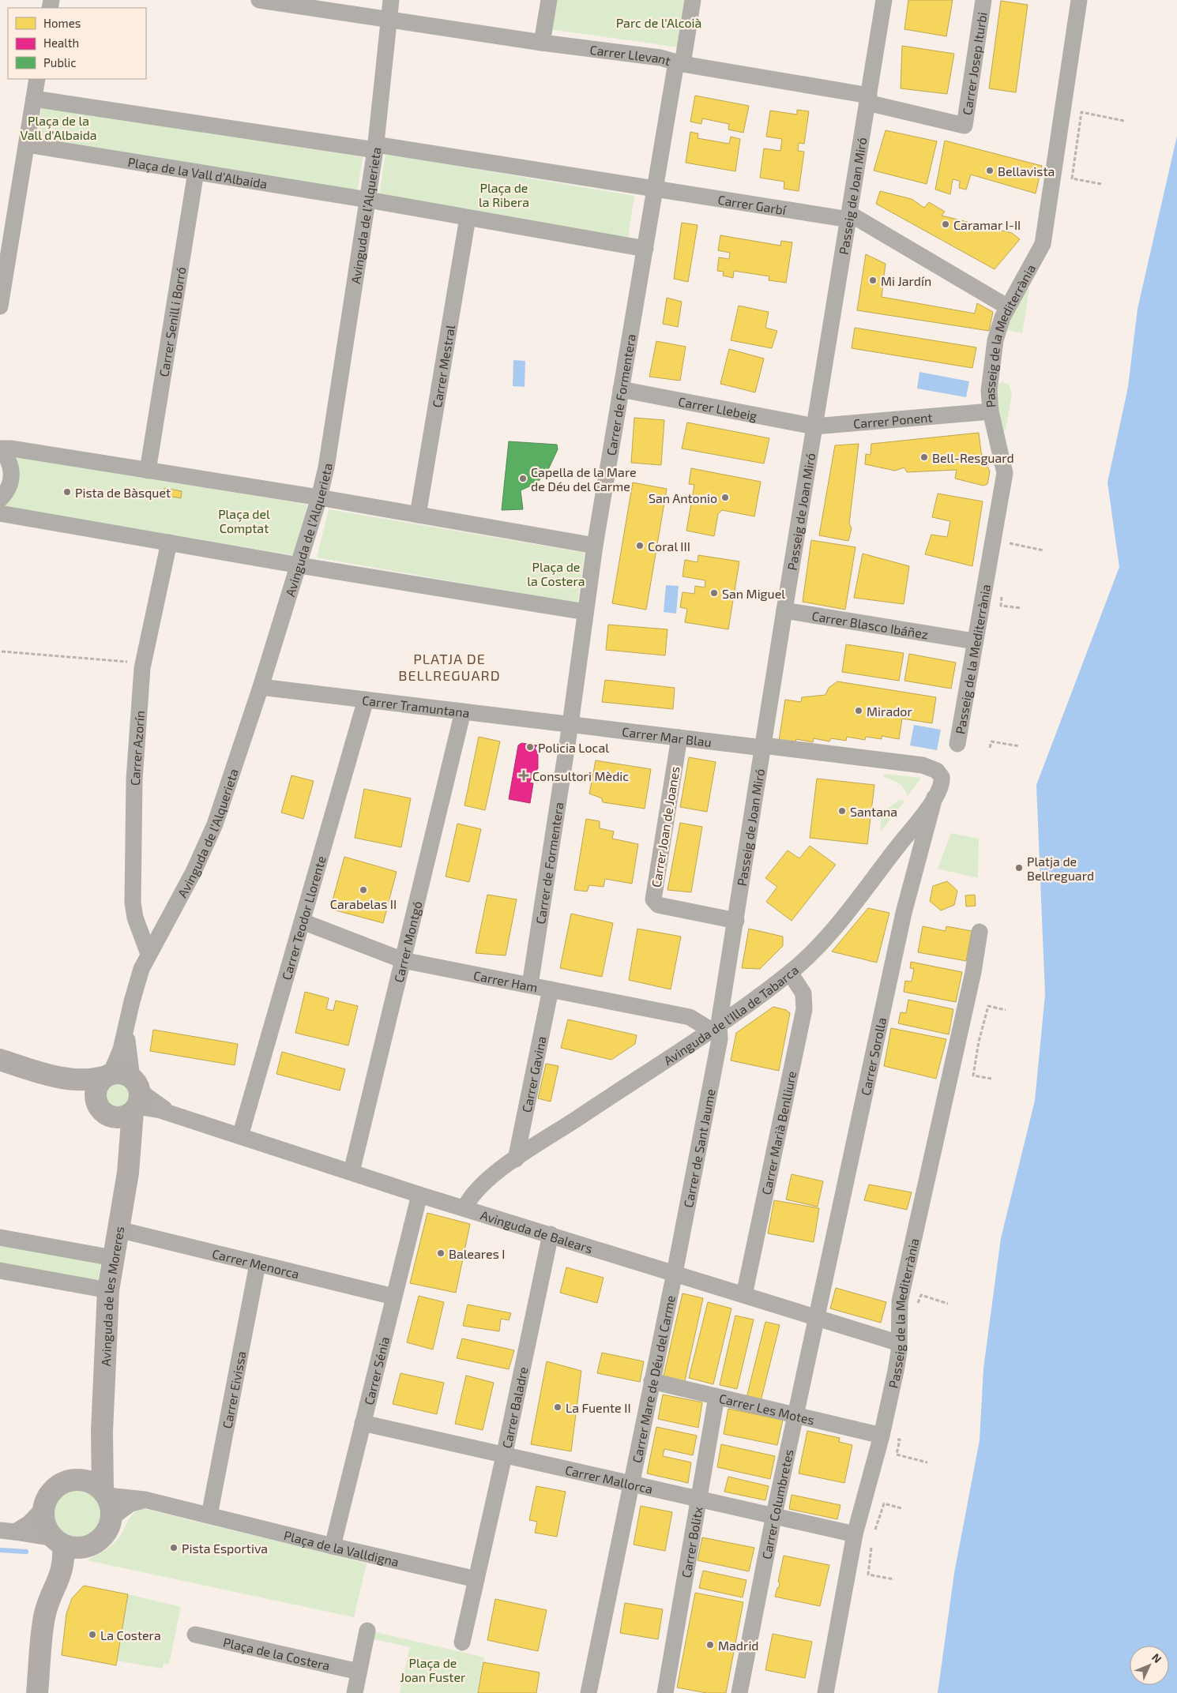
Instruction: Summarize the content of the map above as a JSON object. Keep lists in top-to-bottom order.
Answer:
{
  "streets": {
    "street": [
      "Carrer Llevant",
      "Carrer Josep Iturbi",
      "Plaça de la Vall d’Albaida",
      "Passeig de Joan Miró",
      "Carrer Garbí",
      "Avinguda de l’Alquerieta",
      "Carrer Senill i Borró",
      "Passeig de la Mediterrània",
      "Carrer Mestral",
      "Carrer de Formentera",
      "Carrer Llebeig",
      "Carrer Ponent",
      "Carrer Blasco Ibáñez",
      "Carrer Tramuntana",
      "Carrer Mar Blau",
      "Carrer Azorín",
      "Carrer Joan de Joanes",
      "Carrer Teodor Llorente",
      "Carrer Montgó",
      "Carrer Ham",
      "Avinguda de l'Illa de Tabarca",
      "Carrer Sorolla",
      "Carrer Gavina",
      "Carrer Marià Benlliure",
      "Carrer de Sant Jaume",
      "Avinguda de Balears",
      "Carrer Menorca",
      "Avinguda de les Moreres",
      "Carrer Sénia",
      "Carrer Mare de Déu del Carme",
      "Carrer Eivissa",
      "Carrer Baladre",
      "Carrer Les Motes",
      "Carrer Mallorca",
      "Carrer Columbretes",
      "Carrer Bolitx",
      "Plaça de la Valldigna",
      "Plaça de la Costera"
    ]
  },
  "crossings": [
    ["Carrer Llevant", "Carrer Josep Iturbi"],
    ["Carrer Llevant", "Passeig de Joan Miró"],
    ["Carrer Llevant", "Avinguda de l’Alquerieta"],
    ["Carrer Llevant", "Carrer de Formentera"],
    ["Plaça de la Vall d’Albaida", "Avinguda de l’Alquerieta"],
    ["Plaça de la Vall d’Albaida", "Carrer Senill i Borró"],
    ["Passeig de Joan Miró", "Carrer Garbí"],
    ["Passeig de Joan Miró", "Carrer Llebeig"],
    ["Passeig de Joan Miró", "Carrer Ponent"],
    ["Passeig de Joan Miró", "Carrer Blasco Ibáñez"],
    ["Passeig de Joan Miró", "Carrer Mar Blau"],
    ["Passeig de Joan Miró", "Carrer Joan de Joanes"],
    ["Passeig de Joan Miró", "Carrer Ham"],
    ["Passeig de Joan Miró", "Avinguda de l'Illa de Tabarca"],
    ["Passeig de Joan Miró", "Carrer de Sant Jaume"],
    ["Carrer Garbí", "Carrer de Formentera"],
    ["Avinguda de l’Alquerieta", "Carrer Tramuntana"],
    ["Avinguda de l’Alquerieta", "Carrer Azorín"],
    ["Passeig de la Mediterrània", "Carrer Ponent"],
    ["Passeig de la Mediterrània", "Carrer Blasco Ibáñez"],
    ["Passeig de la Mediterrània", "Avinguda de Balears"],
    ["Passeig de la Mediterrània", "Carrer Les Motes"],
    ["Passeig de la Mediterrània", "Carrer Mallorca"],
    ["Carrer de Formentera", "Carrer Llebeig"],
    ["Carrer de Formentera", "Carrer Tramuntana"],
    ["Carrer de Formentera", "Carrer Mar Blau"],
    ["Carrer de Formentera", "Carrer Ham"],
    ["Carrer Llebeig", "Carrer Ponent"],
    ["Carrer Tramuntana", "Carrer Mar Blau"],
    ["Carrer Tramuntana", "Carrer Teodor Llorente"],
    ["Carrer Tramuntana", "Carrer Montgó"],
    ["Carrer Mar Blau", "Carrer Joan de Joanes"],
    ["Carrer Mar Blau", "Avinguda de l'Illa de Tabarca"],
    ["Carrer Teodor Llorente", "Carrer Ham"],
    ["Carrer Teodor Llorente", "Avinguda de Balears"],
    ["Carrer Montgó", "Carrer Ham"],
    ["Carrer Montgó", "Avinguda de Balears"],
    ["Carrer Ham", "Avinguda de l'Illa de Tabarca"],
    ["Carrer Ham", "Carrer Gavina"],
    ["Carrer Ham", "Carrer de Sant Jaume"],
    ["Avinguda de l'Illa de Tabarca", "Carrer Sorolla"],
    ["Avinguda de l'Illa de Tabarca", "Carrer Gavina"],
    ["Avinguda de l'Illa de Tabarca", "Carrer Marià Benlliure"],
    ["Avinguda de l'Illa de Tabarca", "Carrer de Sant Jaume"],
    ["Avinguda de l'Illa de Tabarca", "Avinguda de Balears"],
    ["Carrer Sorolla", "Avinguda de Balears"],
    ["Carrer Sorolla", "Carrer Columbretes"],
    ["Carrer Marià Benlliure", "Avinguda de Balears"],
    ["Carrer de Sant Jaume", "Avinguda de Balears"],
    ["Carrer de Sant Jaume", "Carrer Mare de Déu del Carme"],
    ["Avinguda de Balears", "Avinguda de les Moreres"],
    ["Avinguda de Balears", "Carrer Sénia"],
    ["Avinguda de Balears", "Carrer Mare de Déu del Carme"],
    ["Avinguda de Balears", "Carrer Baladre"],
    ["Avinguda de Balears", "Carrer Columbretes"],
    ["Carrer Menorca", "Avinguda de les Moreres"],
    ["Carrer Menorca", "Carrer Sénia"],
    ["Carrer Menorca", "Carrer Eivissa"],
    ["Avinguda de les Moreres", "Plaça de la Valldigna"],
    ["Carrer Sénia", "Carrer Mallorca"],
    ["Carrer Sénia", "Plaça de la Valldigna"],
    ["Carrer Mare de Déu del Carme", "Carrer Les Motes"],
    ["Carrer Mare de Déu del Carme", "Carrer Mallorca"],
    ["Carrer Eivissa", "Plaça de la Valldigna"],
    ["Carrer Baladre", "Carrer Mallorca"],
    ["Carrer Baladre", "Plaça de la Valldigna"],
    ["Carrer Les Motes", "Carrer Columbretes"],
    ["Carrer Les Motes", "Carrer Bolitx"],
    ["Carrer Mallorca", "Carrer Columbretes"],
    ["Carrer Mallorca", "Carrer Bolitx"]
  ],
  "districts": ["PLATJA DE BELLREGUARD"],
  "parks": [
    "Parc de l'Alcoià",
    "Plaça de la Vall d'Albaida",
    "Plaça de la Ribera",
    "Plaça del Comptat",
    "Plaça de la Costera",
    "Plaça de Joan Fuster"
  ],
  "places": {
    "other": [
      "Bellavista",
      "Caramar I-II",
      "Mi Jardín",
      "Bell-Resguard",
      "Capella de la Mare de Déu del Carme",
      "Pista de Bàsquet",
      "San Antonio",
      "Coral III",
      "San Miguel",
      "Mirador",
      "Policia Local",
      "Santana",
      "Platja de Bellreguard",
      "Carabelas II",
      "Baleares I",
      "La Fuente II",
      "Pista Esportiva",
      "La Costera",
      "Madrid"
    ],
    "health": ["Consultori Mèdic"]
  },
  "legend": ["Homes", "Health", "Public"],
  "north": "top right"
}
